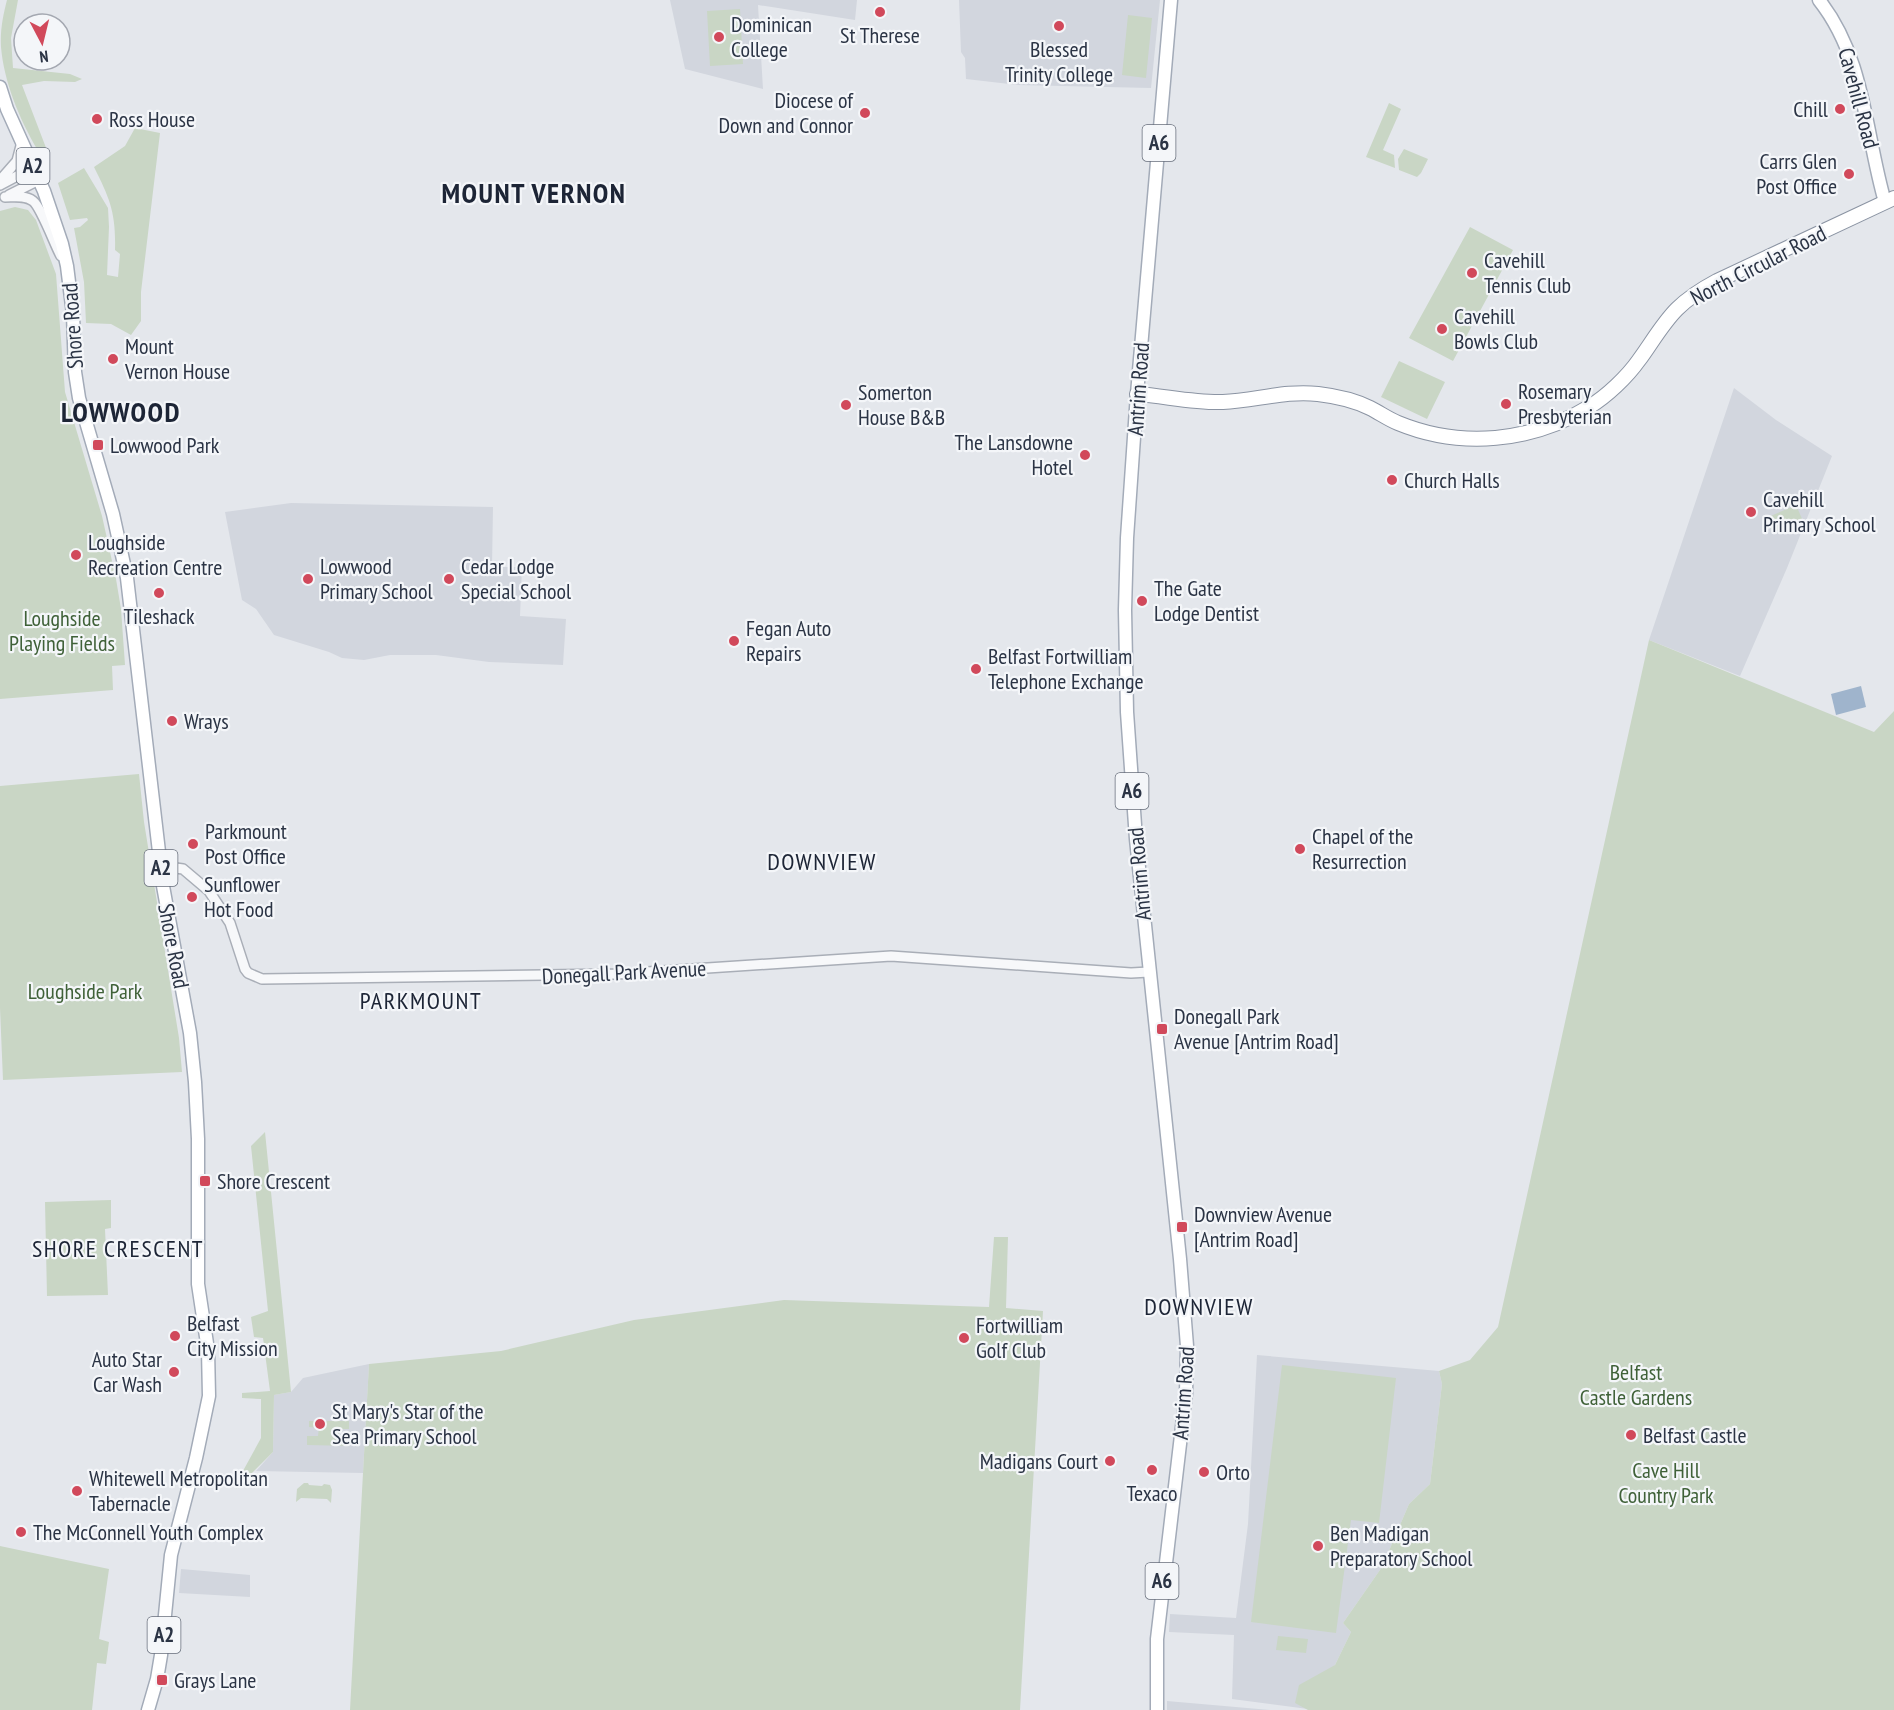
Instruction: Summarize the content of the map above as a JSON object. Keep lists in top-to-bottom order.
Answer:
{
  "streets": {
    "highway": ["North Circular Road"],
    "main road": [
      "Cavehill Road",
      "A6",
      "A2",
      "Shore Road",
      "Antrim Road"
    ],
    "street": ["Donegall Park Avenue"]
  },
  "crossings": [
    ["Cavehill Road", "North Circular Road"],
    ["North Circular Road", "Antrim Road"],
    ["Shore Road", "Donegall Park Avenue"],
    ["Antrim Road", "Donegall Park Avenue"]
  ],
  "districts": [
    "MOUNT VERNON",
    "LOWWOOD",
    "DOWNVIEW",
    "PARKMOUNT",
    "SHORE CRESCENT",
    "DOWNVIEW"
  ],
  "parks": [
    "Loughside Playing Fields",
    "Loughside Park",
    "Belfast Castle Gardens",
    "Cave Hill Country Park"
  ],
  "places": {
    "other": [
      "St Therese",
      "Blessed Trinity College",
      "Dominican College",
      "Chill",
      "Diocese of Down and Connor",
      "Ross House",
      "Carrs Glen Post Office",
      "Cavehill Tennis Club",
      "Cavehill Bowls Club",
      "Mount Vernon House",
      "Rosemary Presbyterian",
      "Somerton House B&B",
      "The Lansdowne Hotel",
      "Church Halls",
      "Cavehill Primary School",
      "Loughside Recreation Centre",
      "Lowwood Primary School",
      "Cedar Lodge Special School",
      "Tileshack",
      "The Gate Lodge Dentist",
      "Fegan Auto Repairs",
      "Belfast Fortwilliam Telephone Exchange",
      "Wrays",
      "Parkmount Post Office",
      "Chapel of the Resurrection",
      "Sunflower Hot Food",
      "Belfast City Mission",
      "Fortwilliam Golf Club",
      "Auto Star Car Wash",
      "St Mary's Star of the Sea Primary School",
      "Belfast Castle",
      "Madigans Court",
      "Texaco",
      "Orto",
      "Whitewell Metropolitan Tabernacle",
      "The McConnell Youth Complex",
      "Ben Madigan Preparatory School"
    ],
    "transit": [
      "Lowwood Park",
      "Donegall Park Avenue [Antrim Road]",
      "Shore Crescent",
      "Downview Avenue [Antrim Road]",
      "Grays Lane"
    ]
  },
  "north": "bottom"
}
